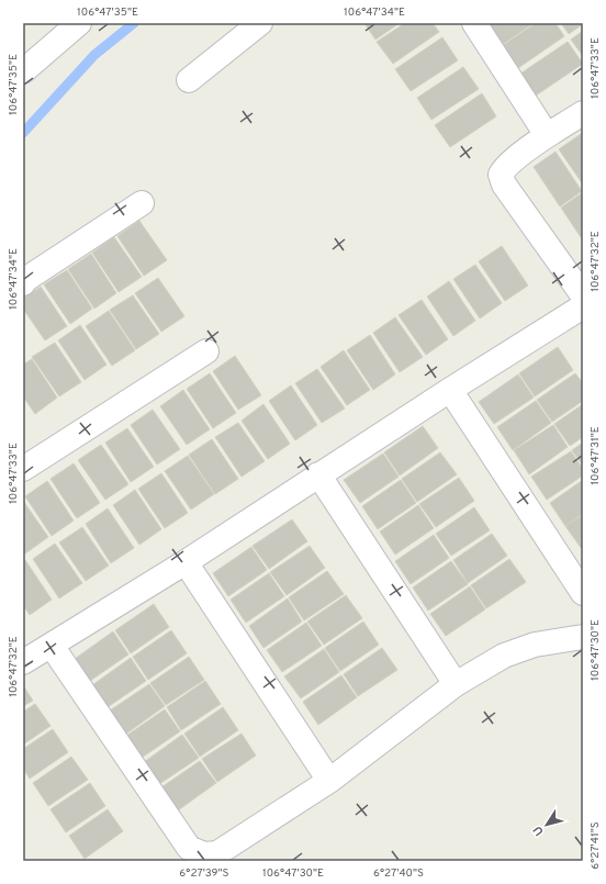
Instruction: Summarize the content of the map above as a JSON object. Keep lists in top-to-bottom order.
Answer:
{
  "north": "bottom left",
  "coordinates": [
    "106°47'35\"E",
    "106°47'34\"E",
    "106°47'33\"E",
    "106°47'32\"E",
    "106°47'31\"E",
    "106°47'30\"E",
    "6°27'41\"S",
    "6°27'39\"S",
    "6°27'40\"S"
  ]
}
